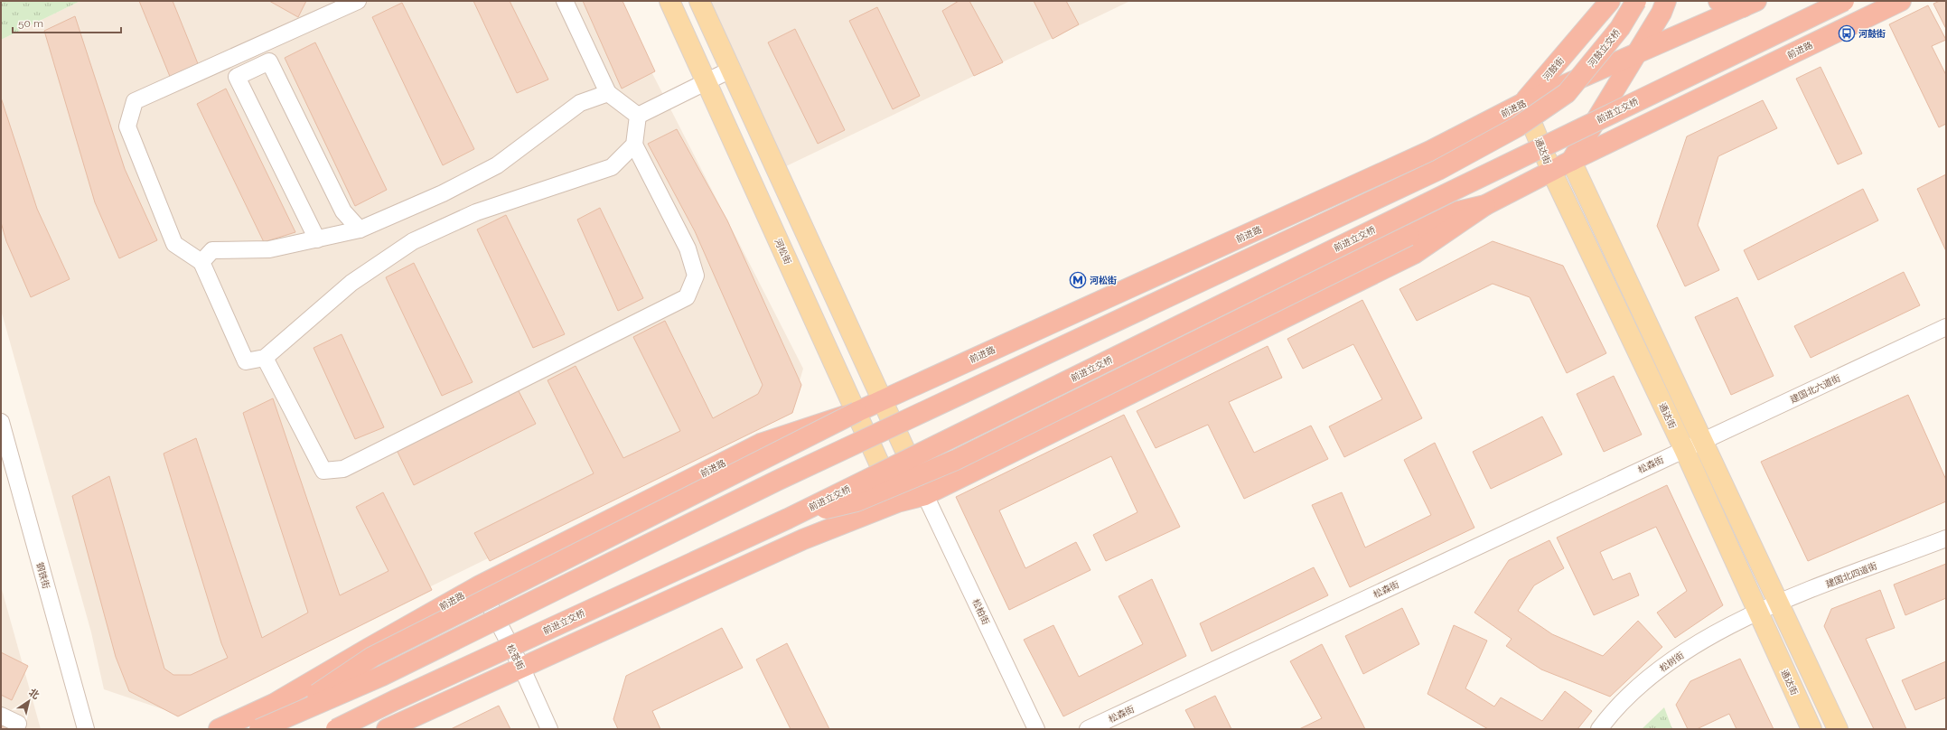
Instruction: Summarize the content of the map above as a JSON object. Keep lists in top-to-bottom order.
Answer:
{
  "streets": {
    "highway": [
      "河鼓立交桥",
      "前进路",
      "河鼓街",
      "前进立交桥"
    ],
    "main road": ["通达街", "河松街"],
    "street": [
      "建国北六道街",
      "松森街",
      "建国北四道街",
      "钢铁街",
      "松柏街",
      "松苍街",
      "松树街"
    ]
  },
  "crossings": [
    ["前进路", "河鼓街"],
    ["前进路", "前进立交桥"],
    ["前进路", "通达街"],
    ["前进路", "河松街"],
    ["前进路", "松柏街"],
    ["前进路", "松苍街"],
    ["河鼓街", "通达街"],
    ["通达街", "建国北六道街"],
    ["通达街", "松森街"],
    ["通达街", "建国北四道街"],
    ["通达街", "松树街"],
    ["建国北六道街", "松森街"],
    ["建国北四道街", "松树街"]
  ],
  "places": {
    "bus stop": ["河鼓街"],
    "metro station": ["河松街"]
  },
  "scale_bar": "50 m",
  "north": "top right"
}
